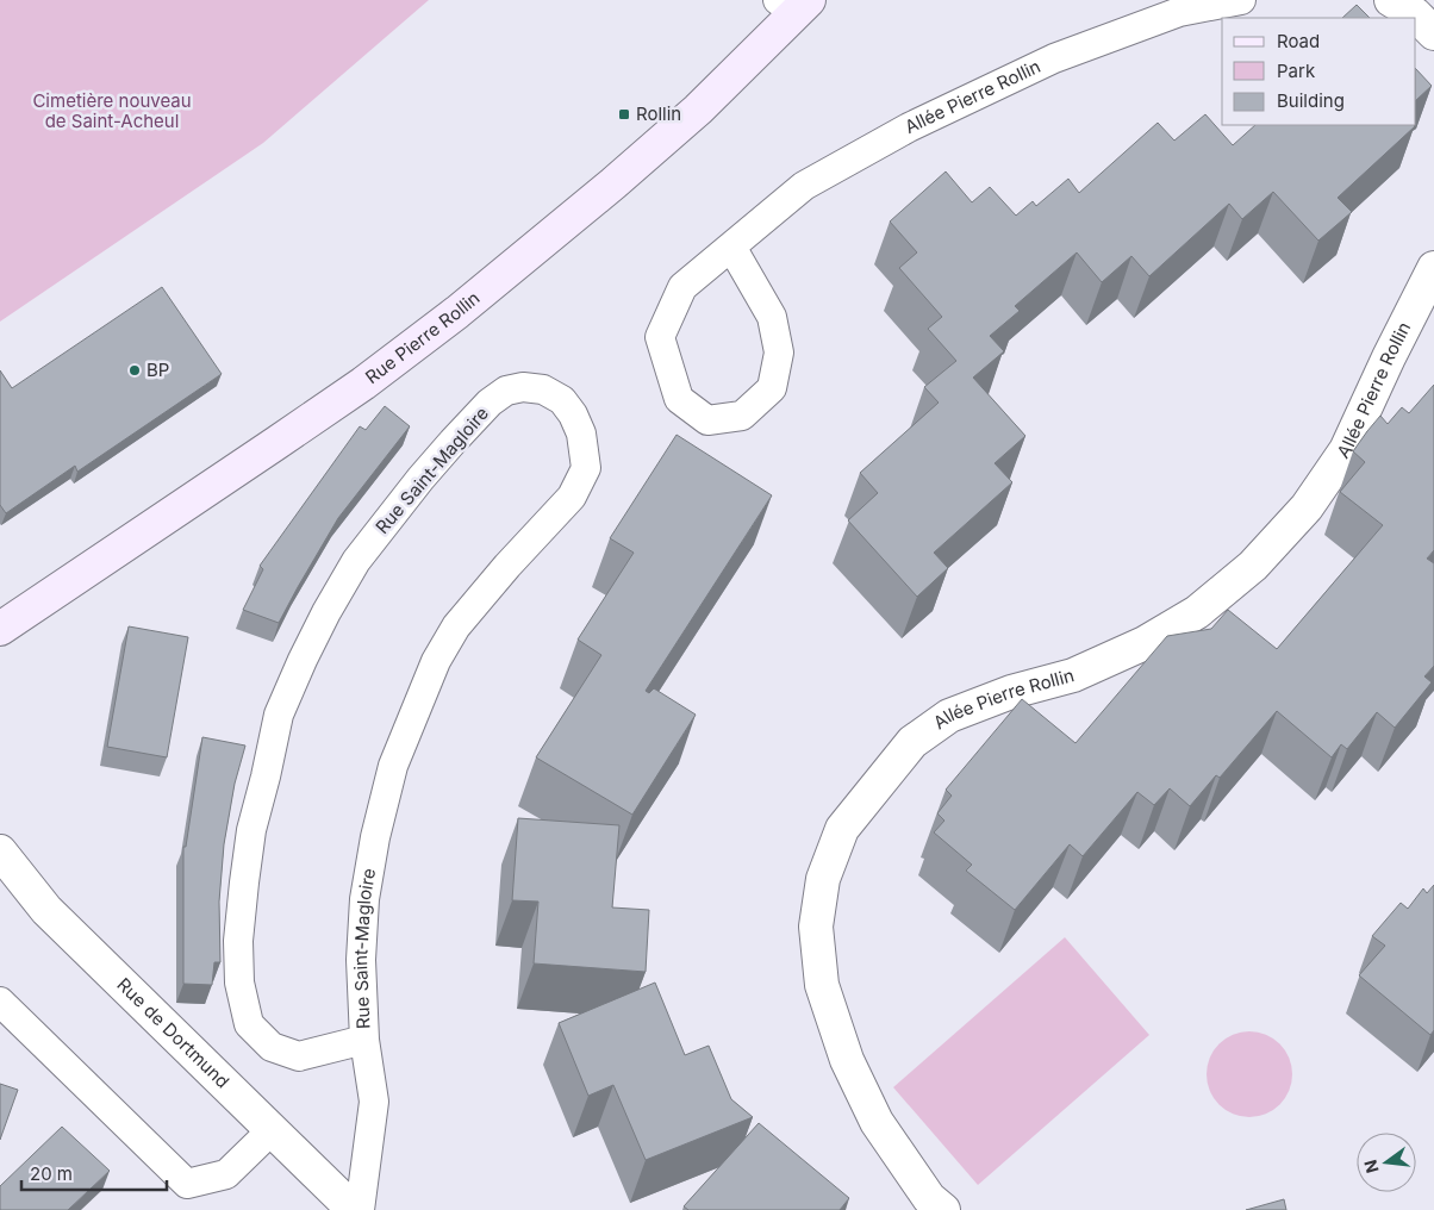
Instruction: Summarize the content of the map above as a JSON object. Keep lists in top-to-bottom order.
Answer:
{
  "streets": {
    "street": ["Allée Pierre Rollin", "Rue Pierre Rollin", "Rue de Dortmund"],
    "lane": ["Rue Saint-Magloire"]
  },
  "parks": ["Cimetière nouveau de Saint-Acheul"],
  "places": {
    "transit": ["Rollin"],
    "other": ["BP"]
  },
  "legend": ["Road", "Park", "Building"],
  "scale_bar": "20 m",
  "north": "left"
}
